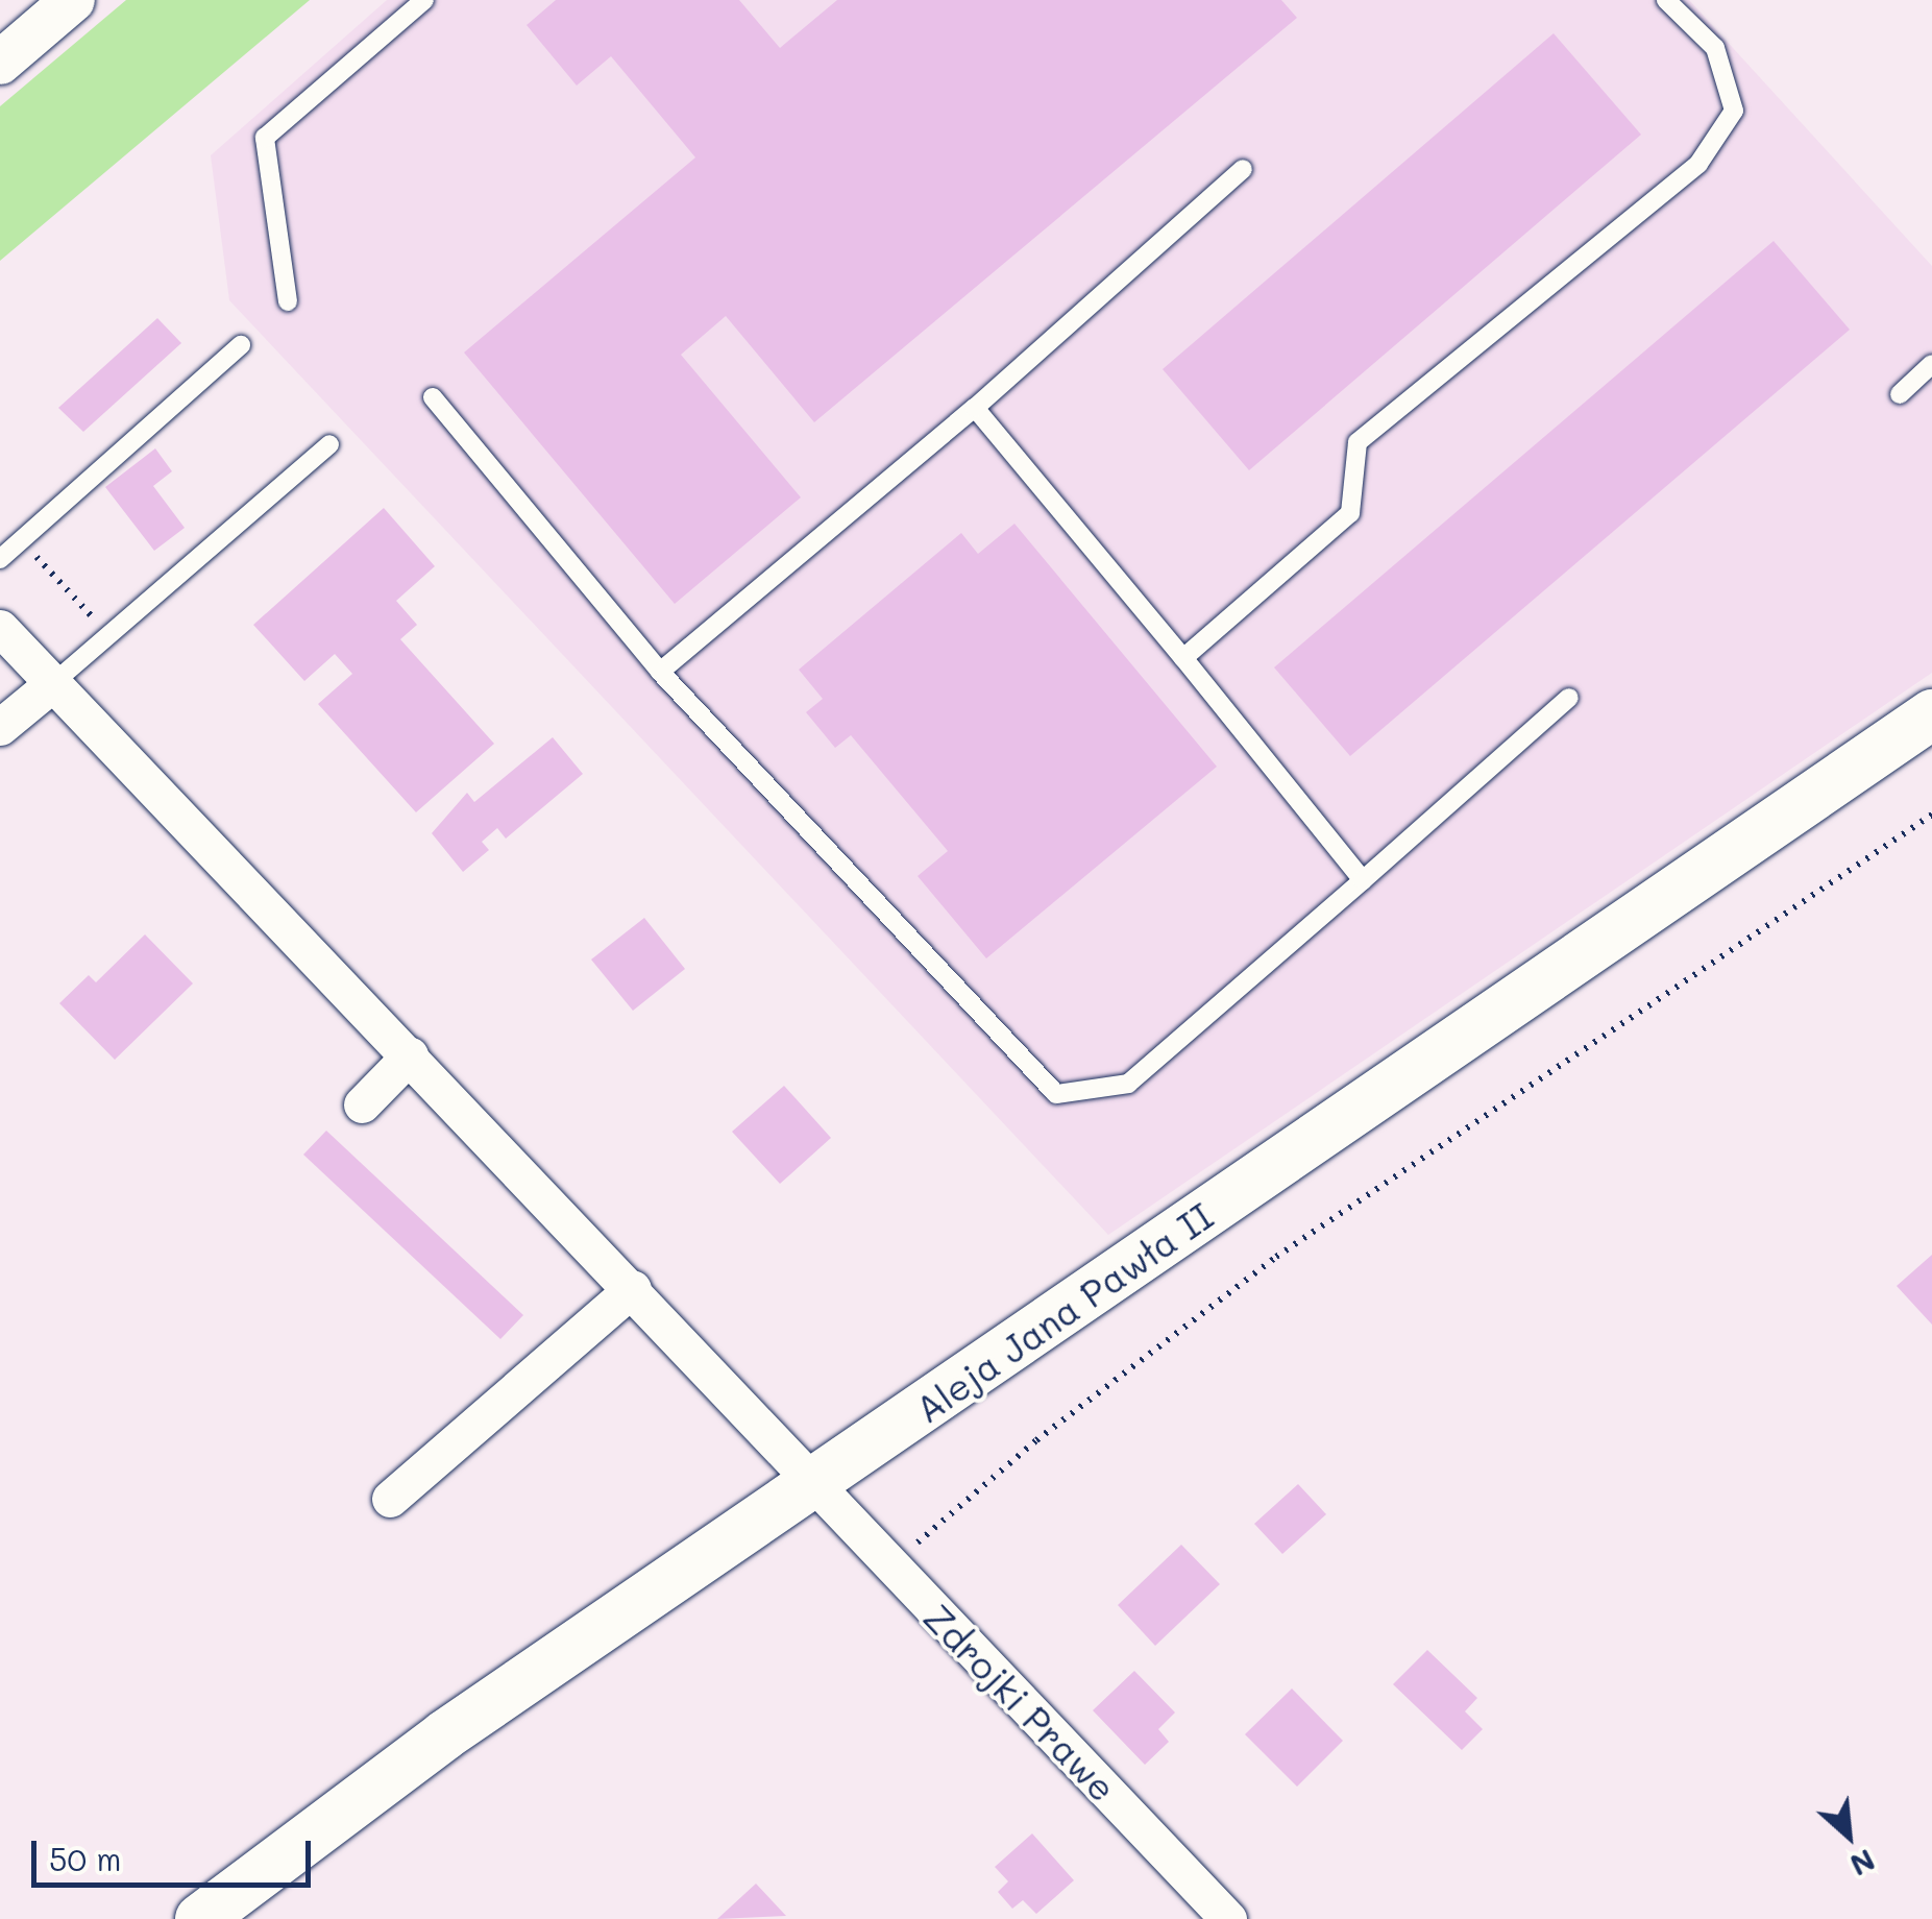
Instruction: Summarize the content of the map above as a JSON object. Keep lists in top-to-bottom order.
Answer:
{
  "streets": {
    "main road": ["Aleja Jana Pawła II"],
    "street": ["Zdrojki Prawe"]
  },
  "crossings": [
    ["Aleja Jana Pawła II", "Zdrojki Prawe"]
  ],
  "scale_bar": "50 m",
  "north": "bottom right"
}
